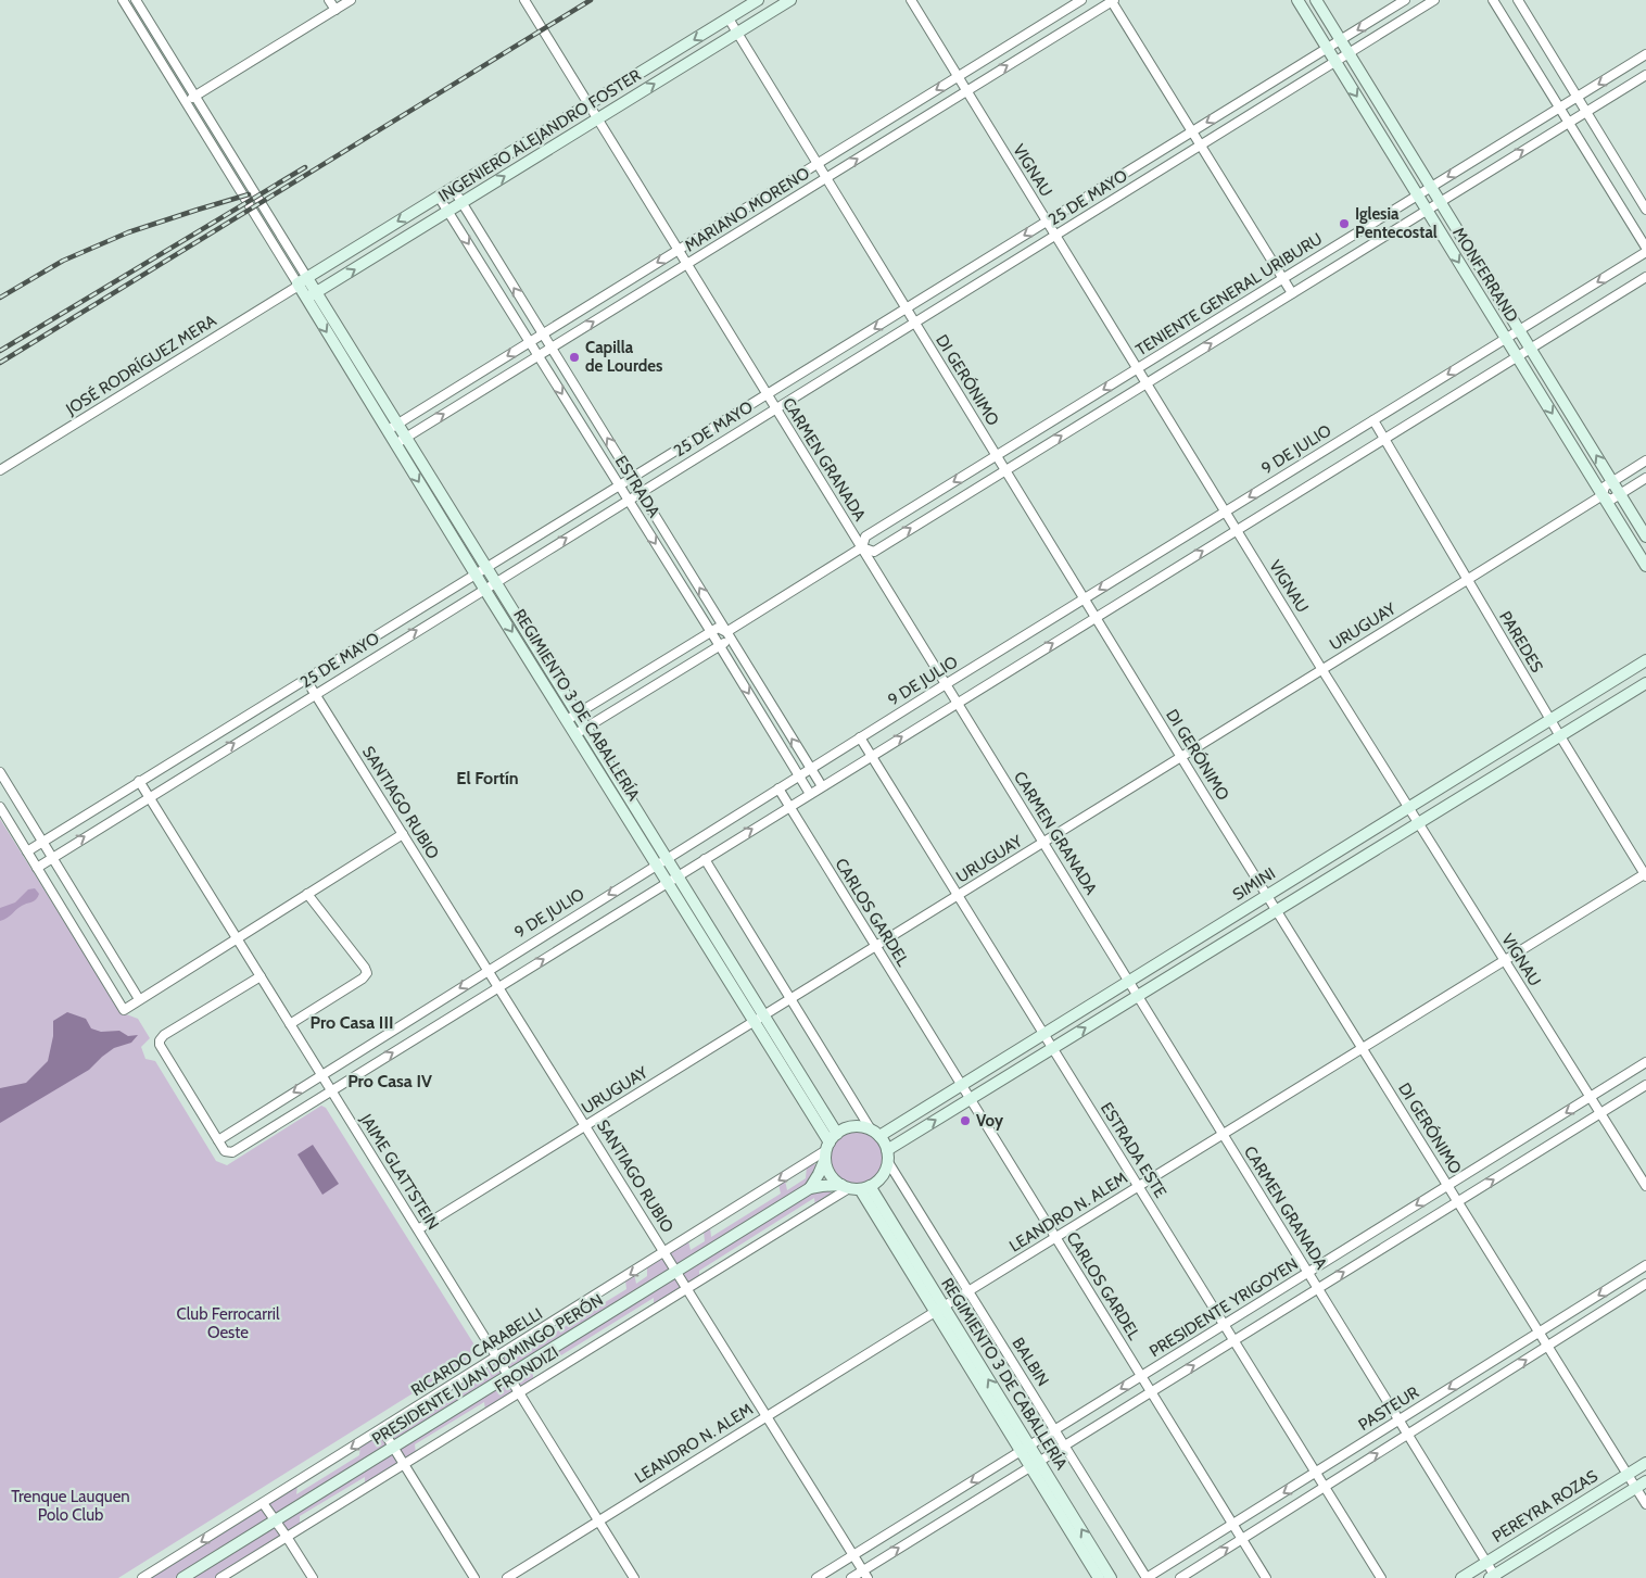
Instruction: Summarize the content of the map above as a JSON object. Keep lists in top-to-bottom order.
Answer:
{
  "streets": {
    "street": [
      "INGENIERO ALEJANDRO FOSTER",
      "VIGNAU",
      "25 DE MAYO",
      "MARIANO MORENO",
      "MONFERRAND",
      "TENIENTE GENERAL URIBURU",
      "JOSÉ RODRÍGUEZ MERA",
      "DI GERÓNIMO",
      "9 DE JULIO",
      "CARMEN GRANADA",
      "ESTRADA",
      "URUGUAY",
      "PAREDES",
      "REGIMIENTO 3 DE CABALLERÍA",
      "SANTIAGO RUBIO",
      "SIMINI",
      "CARLOS GARDEL",
      "ESTRADA ESTE",
      "JAIME GLATTSTEIN",
      "LEANDRO N. ALEM",
      "PRESIDENTE YRIGOYEN",
      "RICARDO CARABELLI",
      "BALBIN",
      "PRESIDENTE JUAN DOMINGO PERÓN",
      "FRONDIZI",
      "PASTEUR",
      "PEREYRA ROZAS"
    ]
  },
  "crossings": [
    ["INGENIERO ALEJANDRO FOSTER", "JOSÉ RODRÍGUEZ MERA"],
    ["INGENIERO ALEJANDRO FOSTER", "DI GERÓNIMO"],
    ["INGENIERO ALEJANDRO FOSTER", "CARMEN GRANADA"],
    ["INGENIERO ALEJANDRO FOSTER", "ESTRADA"],
    ["INGENIERO ALEJANDRO FOSTER", "REGIMIENTO 3 DE CABALLERÍA"],
    ["VIGNAU", "25 DE MAYO"],
    ["VIGNAU", "MARIANO MORENO"],
    ["VIGNAU", "TENIENTE GENERAL URIBURU"],
    ["VIGNAU", "9 DE JULIO"],
    ["VIGNAU", "URUGUAY"],
    ["VIGNAU", "SIMINI"],
    ["VIGNAU", "LEANDRO N. ALEM"],
    ["VIGNAU", "PRESIDENTE YRIGOYEN"],
    ["25 DE MAYO", "MONFERRAND"],
    ["25 DE MAYO", "DI GERÓNIMO"],
    ["25 DE MAYO", "CARMEN GRANADA"],
    ["25 DE MAYO", "ESTRADA"],
    ["25 DE MAYO", "REGIMIENTO 3 DE CABALLERÍA"],
    ["25 DE MAYO", "SANTIAGO RUBIO"],
    ["25 DE MAYO", "JAIME GLATTSTEIN"],
    ["MARIANO MORENO", "DI GERÓNIMO"],
    ["MARIANO MORENO", "CARMEN GRANADA"],
    ["MARIANO MORENO", "ESTRADA"],
    ["MARIANO MORENO", "REGIMIENTO 3 DE CABALLERÍA"],
    ["MONFERRAND", "TENIENTE GENERAL URIBURU"],
    ["MONFERRAND", "9 DE JULIO"],
    ["MONFERRAND", "URUGUAY"],
    ["TENIENTE GENERAL URIBURU", "DI GERÓNIMO"],
    ["TENIENTE GENERAL URIBURU", "CARMEN GRANADA"],
    ["TENIENTE GENERAL URIBURU", "ESTRADA"],
    ["JOSÉ RODRÍGUEZ MERA", "REGIMIENTO 3 DE CABALLERÍA"],
    ["DI GERÓNIMO", "9 DE JULIO"],
    ["DI GERÓNIMO", "URUGUAY"],
    ["DI GERÓNIMO", "SIMINI"],
    ["DI GERÓNIMO", "LEANDRO N. ALEM"],
    ["DI GERÓNIMO", "PRESIDENTE YRIGOYEN"],
    ["DI GERÓNIMO", "PASTEUR"],
    ["DI GERÓNIMO", "PEREYRA ROZAS"],
    ["9 DE JULIO", "CARMEN GRANADA"],
    ["9 DE JULIO", "ESTRADA"],
    ["9 DE JULIO", "PAREDES"],
    ["9 DE JULIO", "REGIMIENTO 3 DE CABALLERÍA"],
    ["9 DE JULIO", "SANTIAGO RUBIO"],
    ["9 DE JULIO", "CARLOS GARDEL"],
    ["9 DE JULIO", "ESTRADA ESTE"],
    ["9 DE JULIO", "JAIME GLATTSTEIN"],
    ["CARMEN GRANADA", "URUGUAY"],
    ["CARMEN GRANADA", "SIMINI"],
    ["CARMEN GRANADA", "LEANDRO N. ALEM"],
    ["CARMEN GRANADA", "PRESIDENTE YRIGOYEN"],
    ["CARMEN GRANADA", "PASTEUR"],
    ["CARMEN GRANADA", "PEREYRA ROZAS"],
    ["URUGUAY", "PAREDES"],
    ["URUGUAY", "REGIMIENTO 3 DE CABALLERÍA"],
    ["URUGUAY", "SANTIAGO RUBIO"],
    ["URUGUAY", "CARLOS GARDEL"],
    ["URUGUAY", "ESTRADA ESTE"],
    ["URUGUAY", "JAIME GLATTSTEIN"],
    ["PAREDES", "SIMINI"],
    ["PAREDES", "LEANDRO N. ALEM"],
    ["REGIMIENTO 3 DE CABALLERÍA", "SIMINI"],
    ["REGIMIENTO 3 DE CABALLERÍA", "LEANDRO N. ALEM"],
    ["REGIMIENTO 3 DE CABALLERÍA", "PRESIDENTE YRIGOYEN"],
    ["REGIMIENTO 3 DE CABALLERÍA", "RICARDO CARABELLI"],
    ["REGIMIENTO 3 DE CABALLERÍA", "BALBIN"],
    ["REGIMIENTO 3 DE CABALLERÍA", "PRESIDENTE JUAN DOMINGO PERÓN"],
    ["REGIMIENTO 3 DE CABALLERÍA", "FRONDIZI"],
    ["SANTIAGO RUBIO", "LEANDRO N. ALEM"],
    ["SANTIAGO RUBIO", "PRESIDENTE YRIGOYEN"],
    ["SANTIAGO RUBIO", "RICARDO CARABELLI"],
    ["SANTIAGO RUBIO", "PRESIDENTE JUAN DOMINGO PERÓN"],
    ["SANTIAGO RUBIO", "FRONDIZI"],
    ["SIMINI", "CARLOS GARDEL"],
    ["SIMINI", "ESTRADA ESTE"],
    ["SIMINI", "RICARDO CARABELLI"],
    ["SIMINI", "BALBIN"],
    ["SIMINI", "PRESIDENTE JUAN DOMINGO PERÓN"],
    ["SIMINI", "FRONDIZI"],
    ["CARLOS GARDEL", "LEANDRO N. ALEM"],
    ["CARLOS GARDEL", "PRESIDENTE YRIGOYEN"],
    ["CARLOS GARDEL", "PASTEUR"],
    ["ESTRADA ESTE", "LEANDRO N. ALEM"],
    ["ESTRADA ESTE", "PRESIDENTE YRIGOYEN"],
    ["ESTRADA ESTE", "PASTEUR"],
    ["JAIME GLATTSTEIN", "LEANDRO N. ALEM"],
    ["JAIME GLATTSTEIN", "RICARDO CARABELLI"],
    ["JAIME GLATTSTEIN", "PRESIDENTE JUAN DOMINGO PERÓN"],
    ["JAIME GLATTSTEIN", "FRONDIZI"],
    ["LEANDRO N. ALEM", "BALBIN"],
    ["PRESIDENTE YRIGOYEN", "BALBIN"],
    ["RICARDO CARABELLI", "BALBIN"],
    ["RICARDO CARABELLI", "PRESIDENTE JUAN DOMINGO PERÓN"],
    ["RICARDO CARABELLI", "FRONDIZI"],
    ["BALBIN", "PRESIDENTE JUAN DOMINGO PERÓN"],
    ["BALBIN", "FRONDIZI"],
    ["BALBIN", "PASTEUR"],
    ["PRESIDENTE JUAN DOMINGO PERÓN", "FRONDIZI"]
  ],
  "one_way": ["RICARDO CARABELLI"],
  "districts": ["El Fortín", "Pro Casa III", "Pro Casa IV"],
  "parks": ["Club Ferrocarril Oeste", "Trenque Lauquen Polo Club"],
  "places": ["Iglesia Pentecostal", "Capilla de Lourdes", "Voy"]
}
